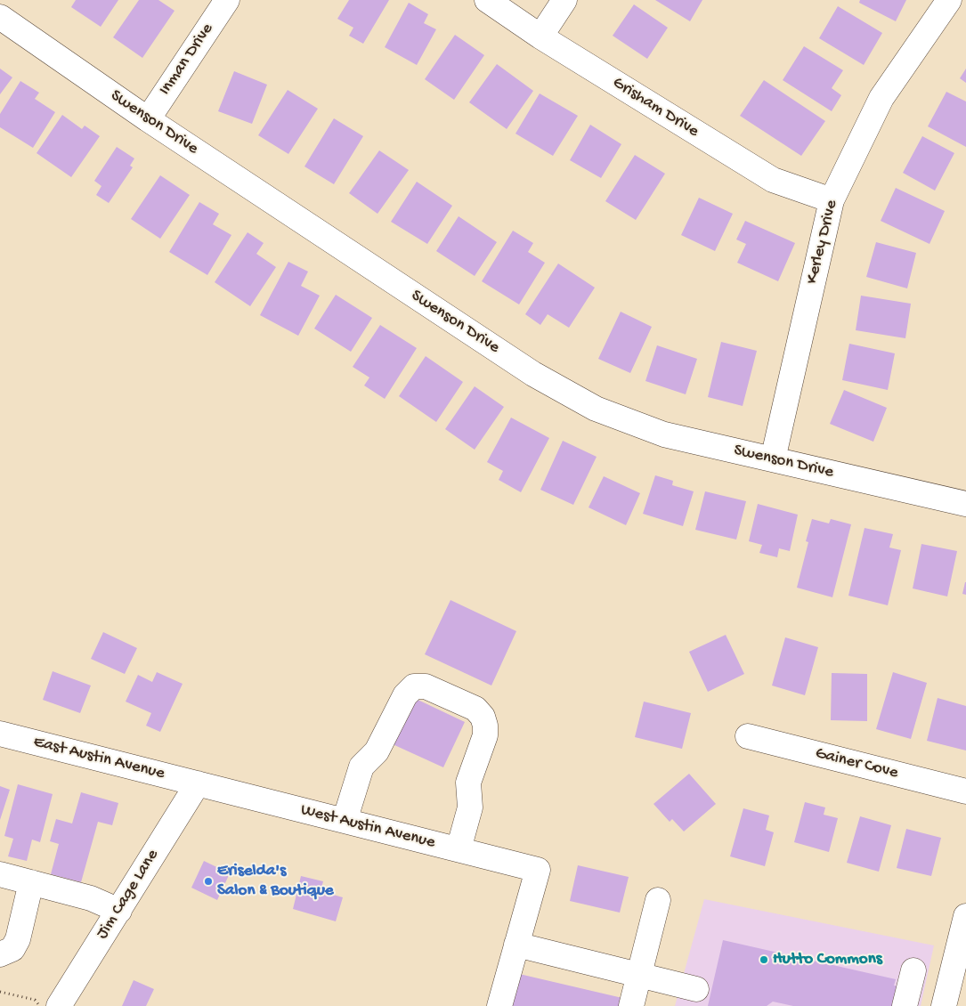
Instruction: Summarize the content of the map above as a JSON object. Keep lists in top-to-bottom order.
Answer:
{
  "streets": {
    "street": [
      "Inman Drive",
      "Grisham Drive",
      "Swenson Drive",
      "Kerley Drive",
      "East Austin Avenue",
      "Gainer Cove",
      "West Austin Avenue",
      "Jim Cage Lane"
    ]
  },
  "crossings": [
    ["Inman Drive", "Swenson Drive"],
    ["Grisham Drive", "Kerley Drive"],
    ["Swenson Drive", "Kerley Drive"],
    ["East Austin Avenue", "West Austin Avenue"],
    ["East Austin Avenue", "Jim Cage Lane"],
    ["West Austin Avenue", "Jim Cage Lane"]
  ],
  "places": ["Eriselda's Salon & Boutique", "Hutto Commons"]
}
